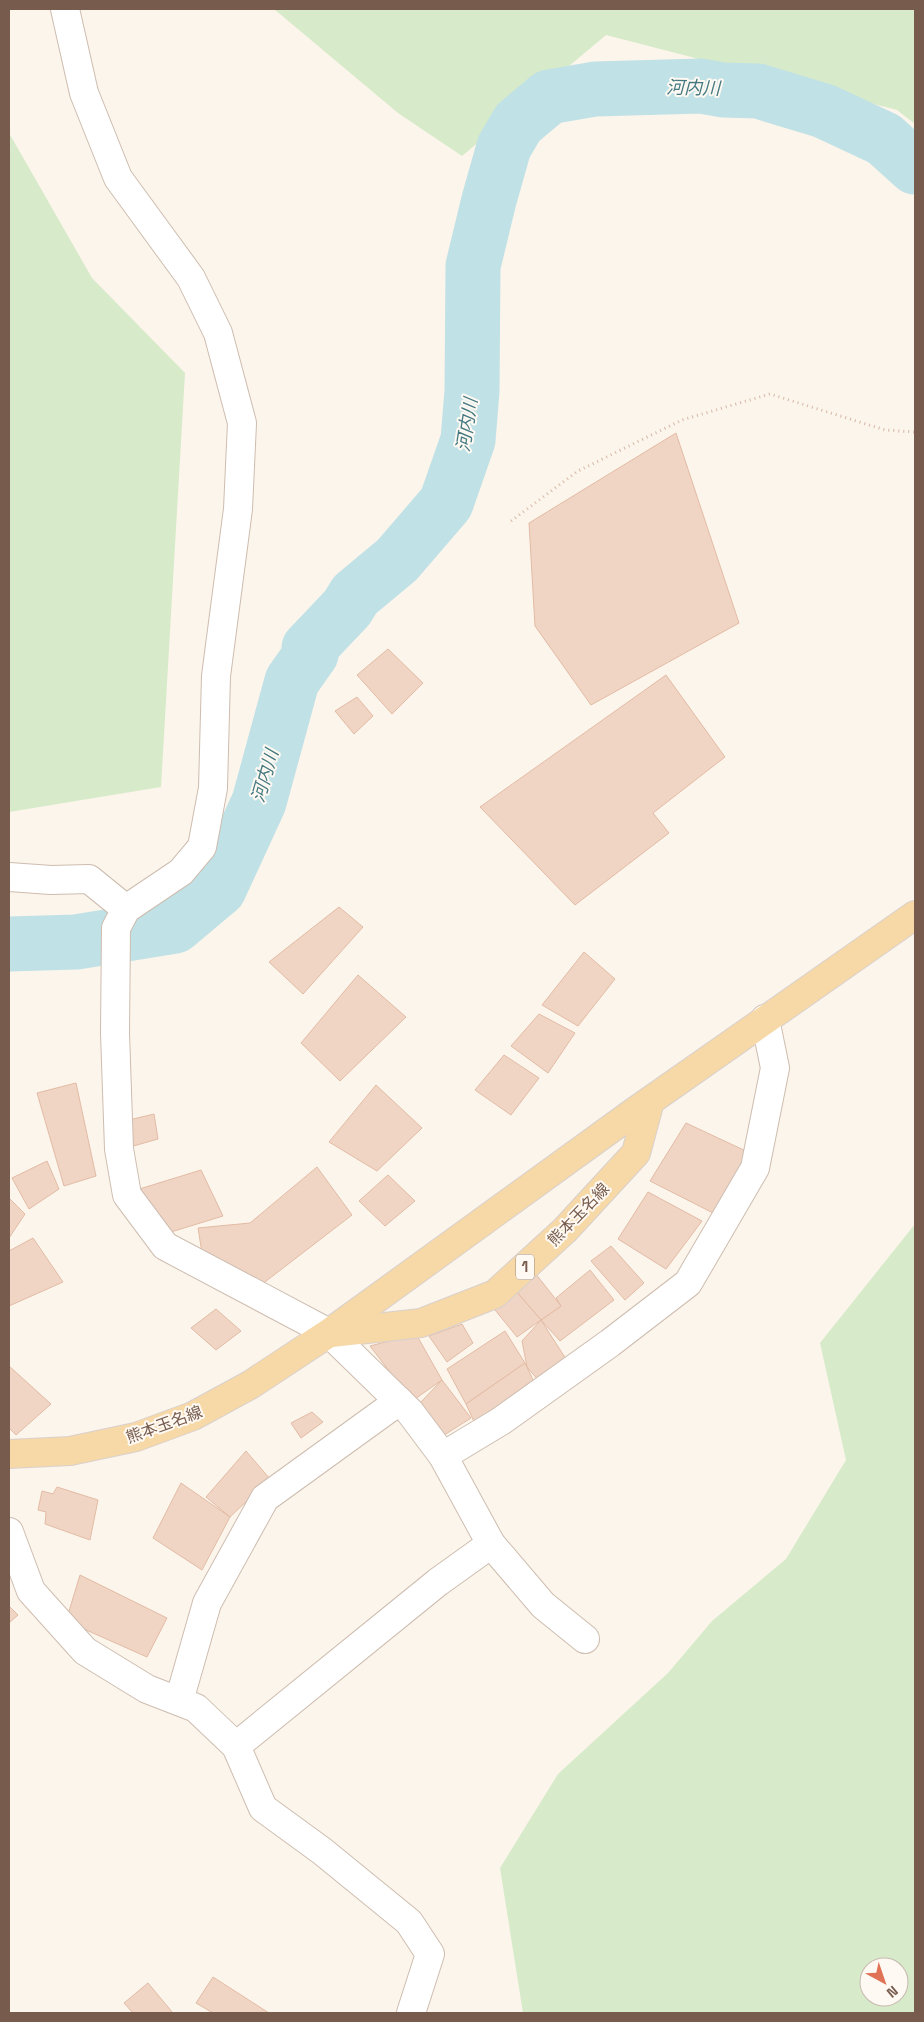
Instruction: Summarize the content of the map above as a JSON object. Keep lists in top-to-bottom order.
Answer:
{
  "streets": {
    "main road": ["熊本玉名線", "1"]
  },
  "water": ["河内川"],
  "north": "bottom right"
}
